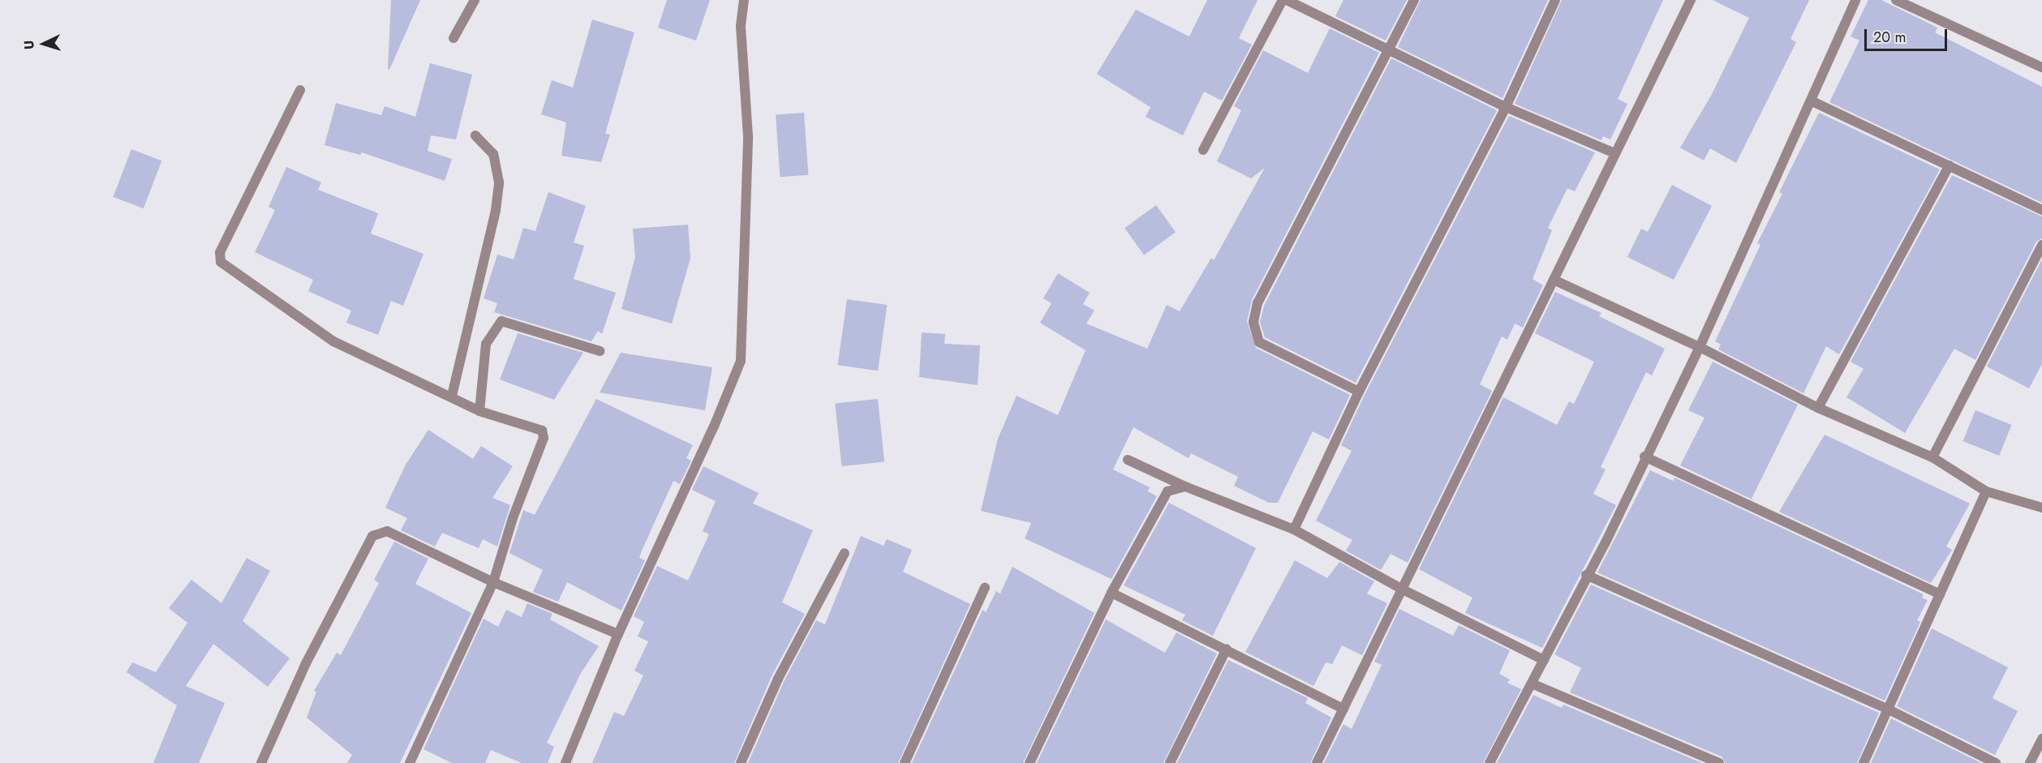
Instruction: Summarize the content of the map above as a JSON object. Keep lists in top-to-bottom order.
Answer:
{
  "scale_bar": "20 m",
  "north": "left"
}
